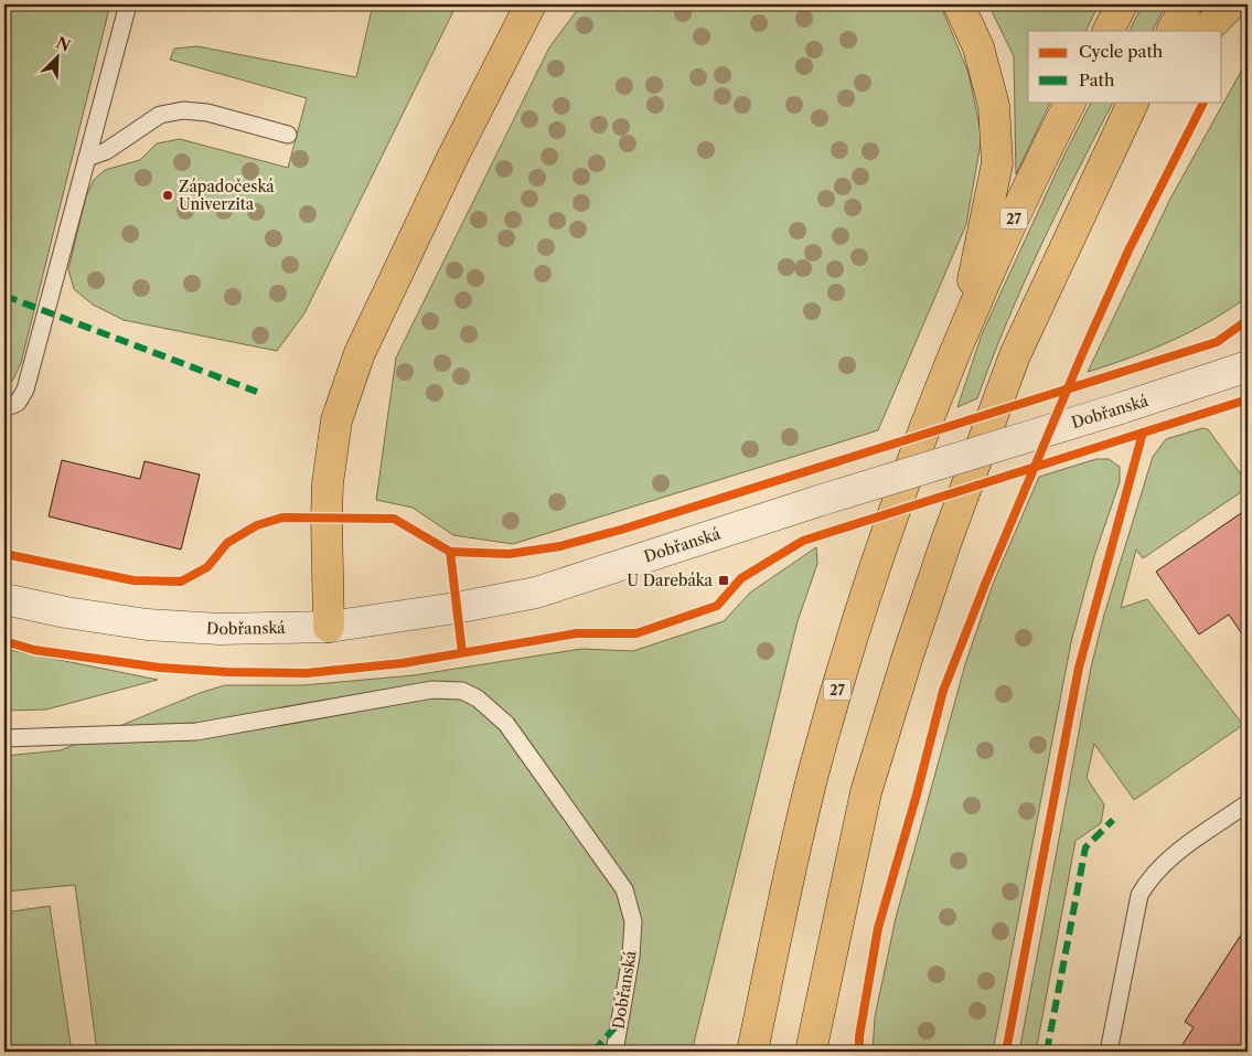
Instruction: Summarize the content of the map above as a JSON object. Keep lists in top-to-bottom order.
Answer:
{
  "streets": {
    "main road": ["27"],
    "street": ["Dobřanská"]
  },
  "places": {
    "other": ["Západočeská Univerzita"],
    "transit": ["U Darebáka"]
  },
  "legend": ["Cycle path", "Path"],
  "north": "top right"
}
